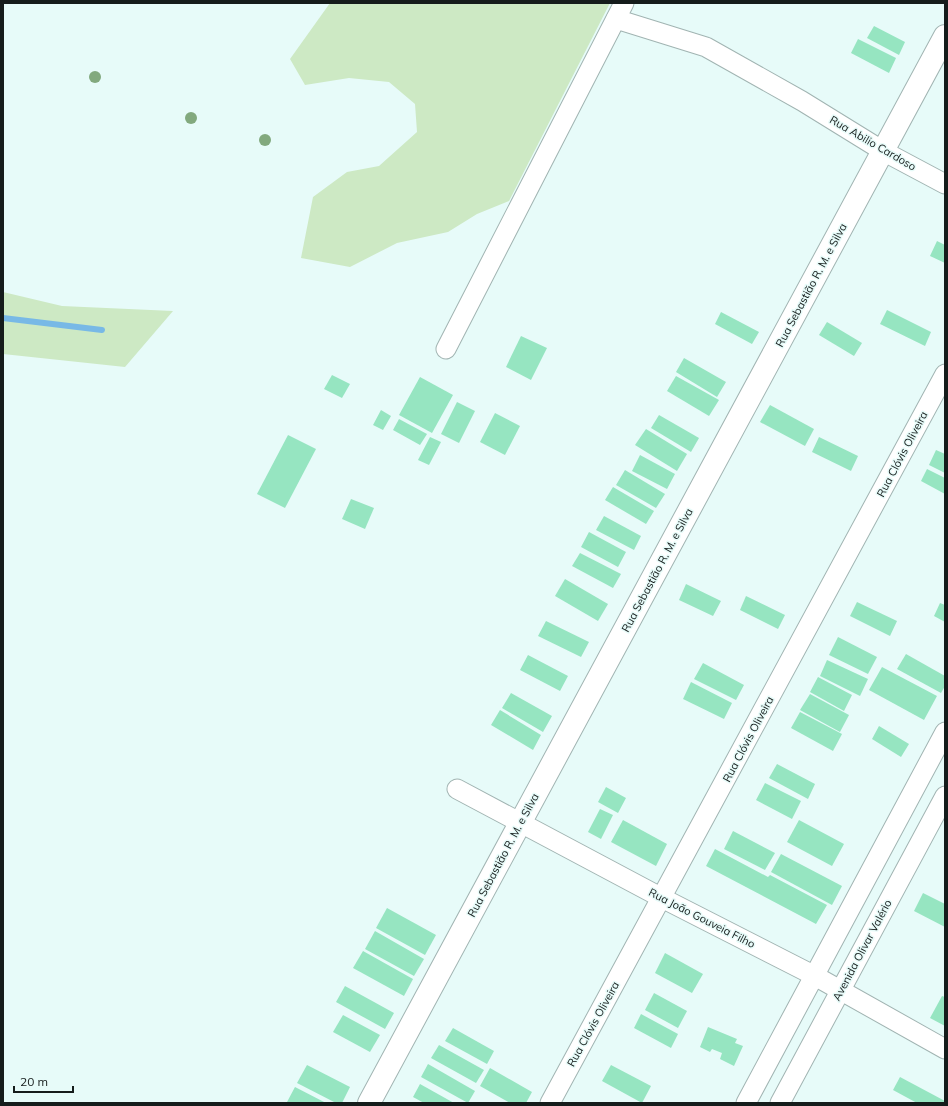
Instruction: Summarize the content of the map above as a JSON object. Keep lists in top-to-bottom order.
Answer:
{
  "streets": {
    "street": [
      "Rua Abilio Cardoso",
      "Rua Sebastião R. M. e Silva",
      "Rua Clóvis Oliveira",
      "Rua João Gouveia Filho",
      "Avenida Olivar Valério"
    ]
  },
  "crossings": [
    ["Rua Abilio Cardoso", "Rua Sebastião R. M. e Silva"],
    ["Rua Sebastião R. M. e Silva", "Rua João Gouveia Filho"],
    ["Rua Clóvis Oliveira", "Rua João Gouveia Filho"],
    ["Rua João Gouveia Filho", "Avenida Olivar Valério"]
  ],
  "scale_bar": "20 m"
}
